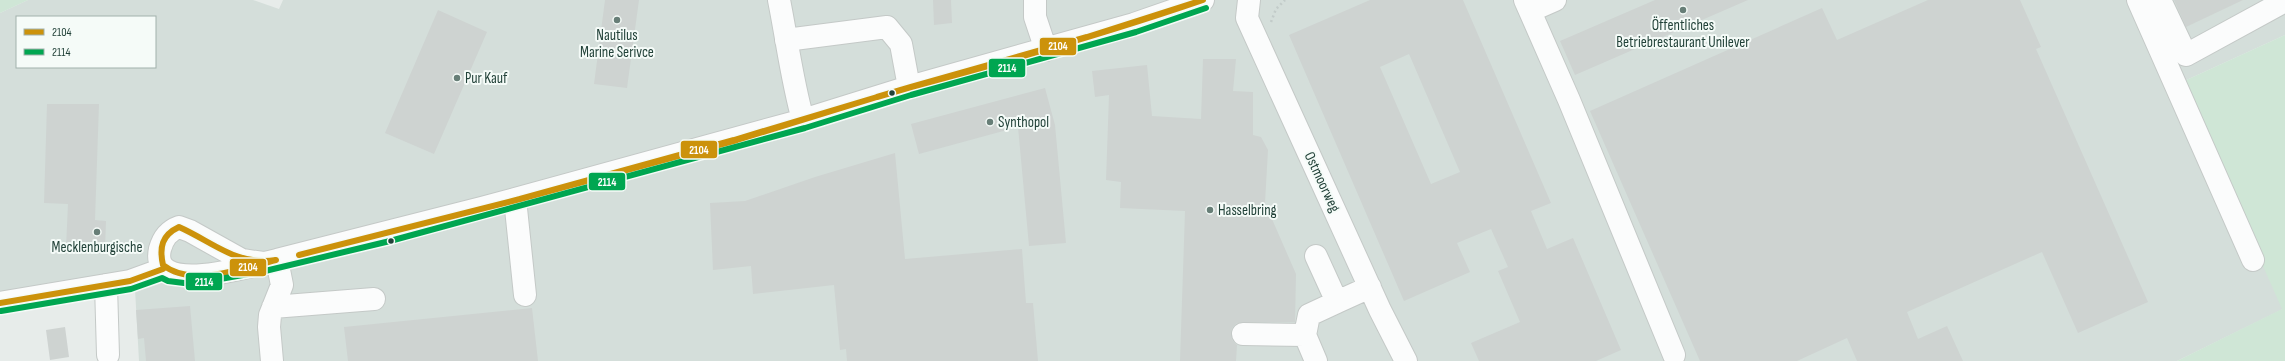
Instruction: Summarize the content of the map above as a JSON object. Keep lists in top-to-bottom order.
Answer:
{
  "streets": {
    "street": ["Ostmoorweg"]
  },
  "places": [
    "Öffentliches Betriebrestaurant Unilever",
    "Nautilus Marine Serivce",
    "Pur Kauf",
    "Synthopol",
    "Hasselbring",
    "Mecklenburgische"
  ],
  "lines": ["transit line 2104", "transit line 2114"],
  "legend": ["2104", "2114"]
}
